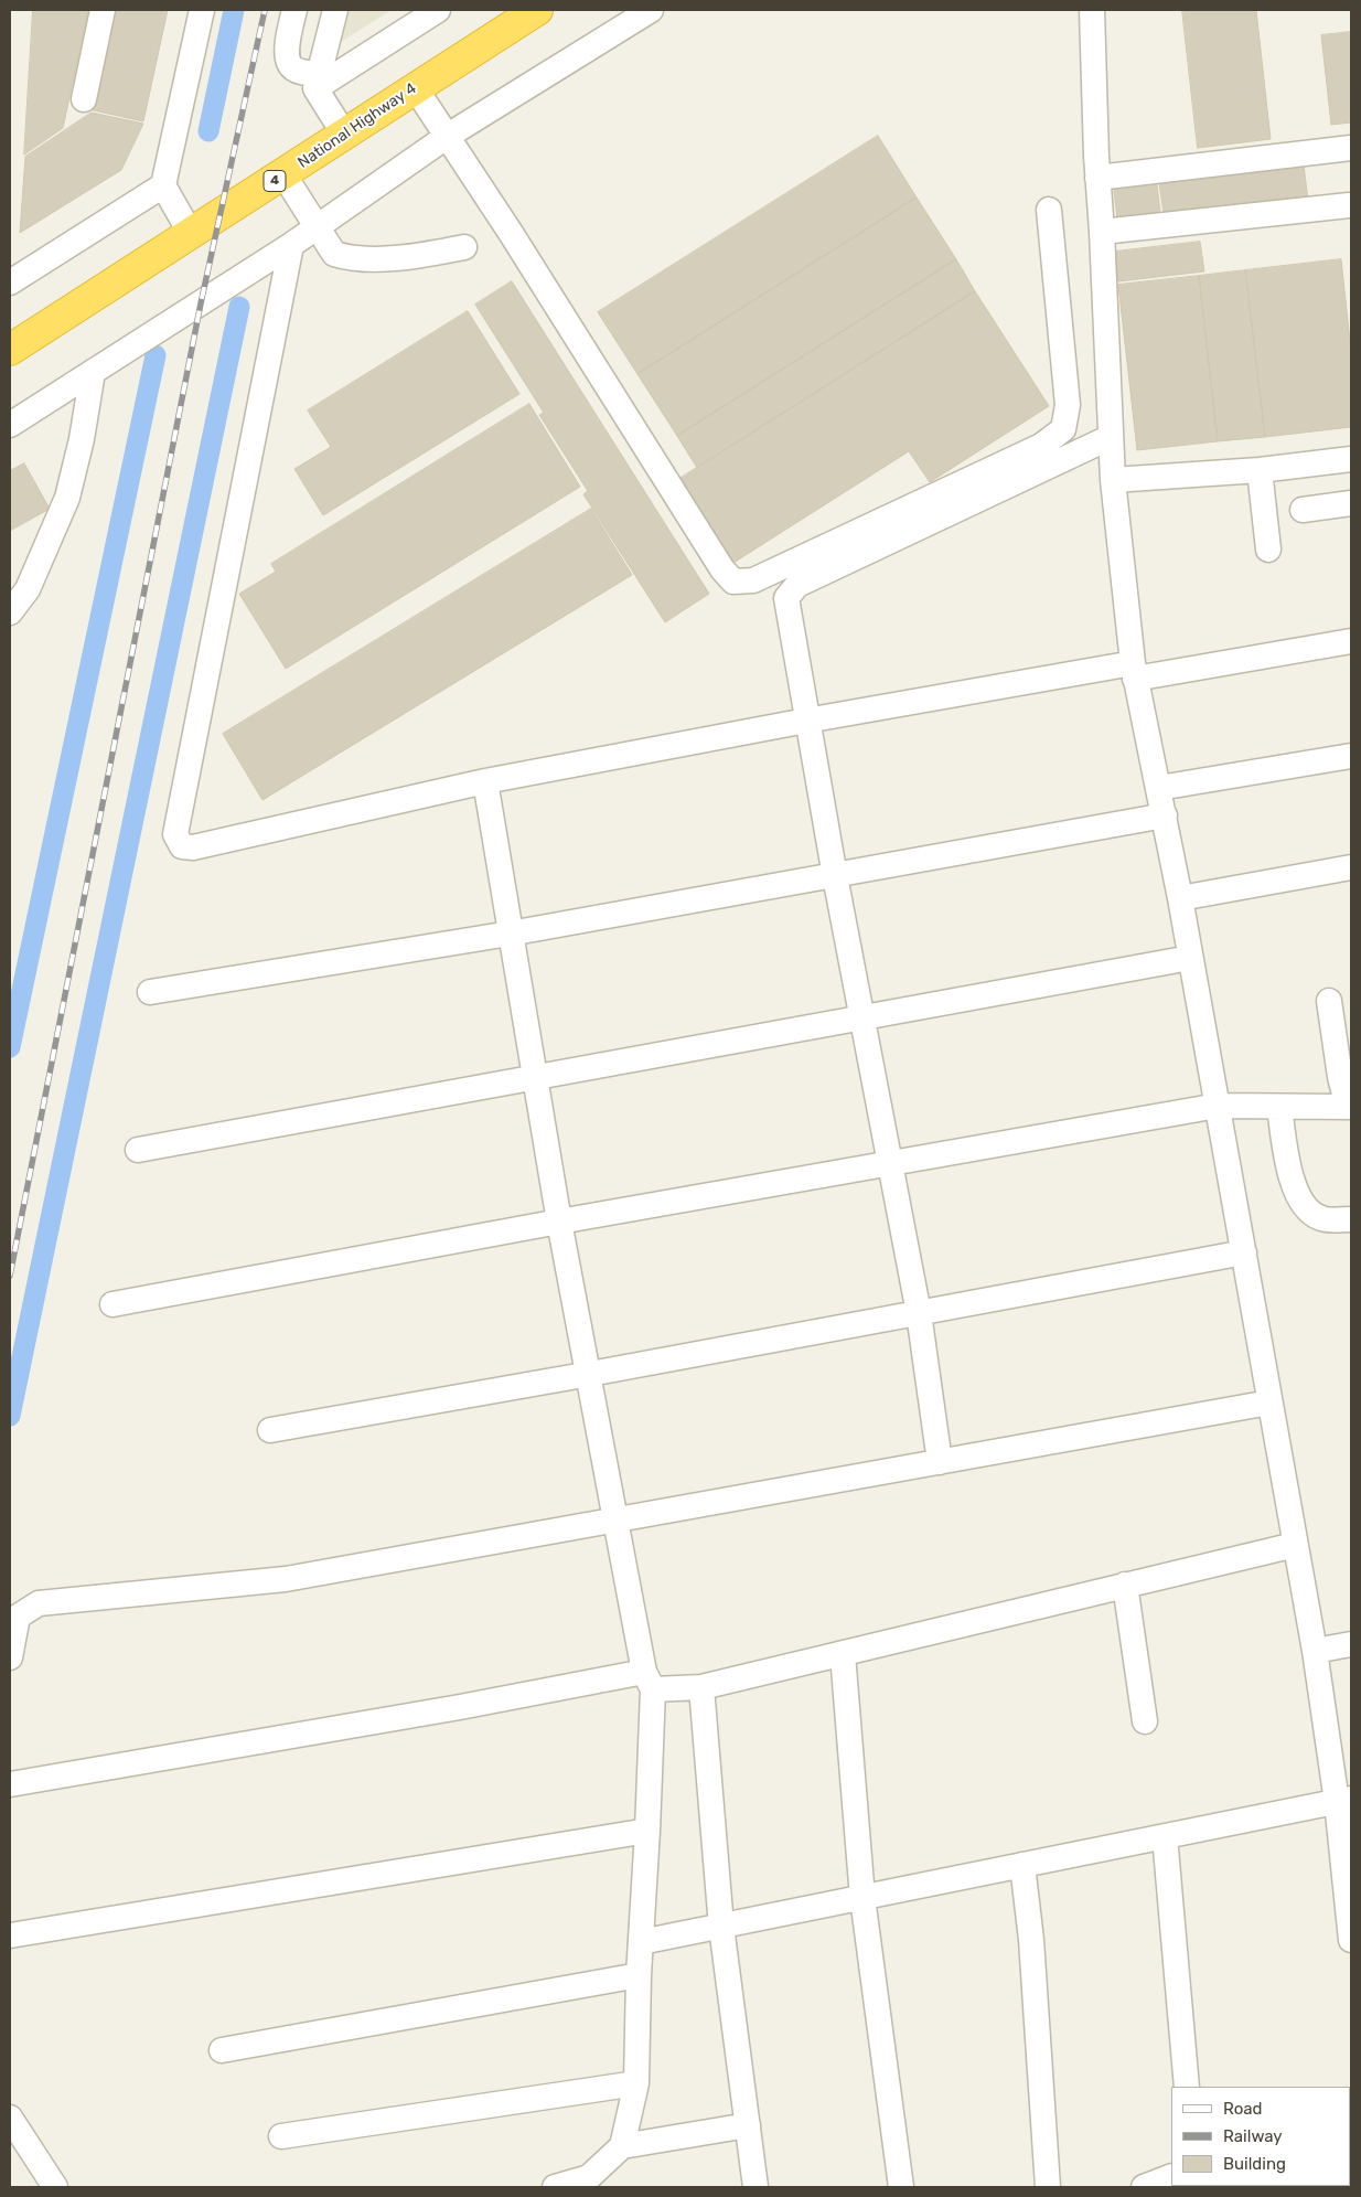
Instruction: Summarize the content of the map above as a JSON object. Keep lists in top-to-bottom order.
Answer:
{
  "streets": {
    "highway": ["National Highway 4", "4"]
  },
  "legend": ["Road", "Railway", "Building"]
}
